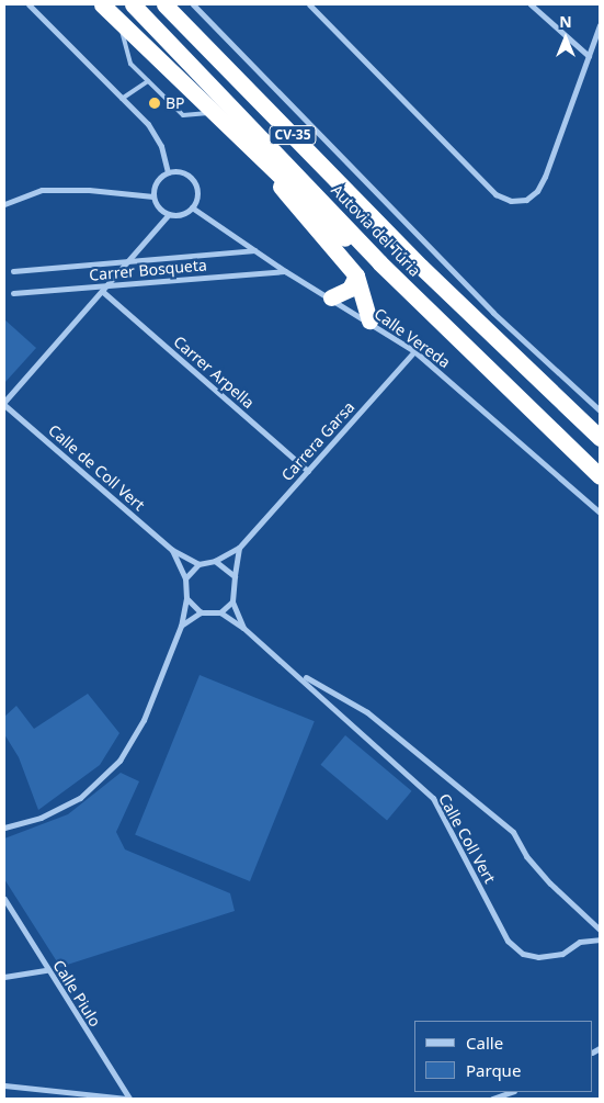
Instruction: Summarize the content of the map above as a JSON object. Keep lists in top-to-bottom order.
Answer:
{
  "streets": {
    "highway": ["CV-35", "Autovia del Túria"],
    "street": [
      "Carrer Bosqueta",
      "Calle Vereda",
      "Carrer Arpella",
      "Carrera Garsa",
      "Calle de Coll Vert",
      "Calle Coll Vert",
      "Calle Piulo"
    ]
  },
  "crossings": [
    ["Carrer Bosqueta", "Calle Vereda"],
    ["Calle Vereda", "Carrera Garsa"],
    ["Carrer Arpella", "Carrera Garsa"],
    ["Carrera Garsa", "Calle de Coll Vert"],
    ["Carrera Garsa", "Calle Coll Vert"],
    ["Calle de Coll Vert", "Calle Coll Vert"]
  ],
  "places": ["BP"],
  "legend": ["Calle", "Parque"],
  "north": "top"
}
